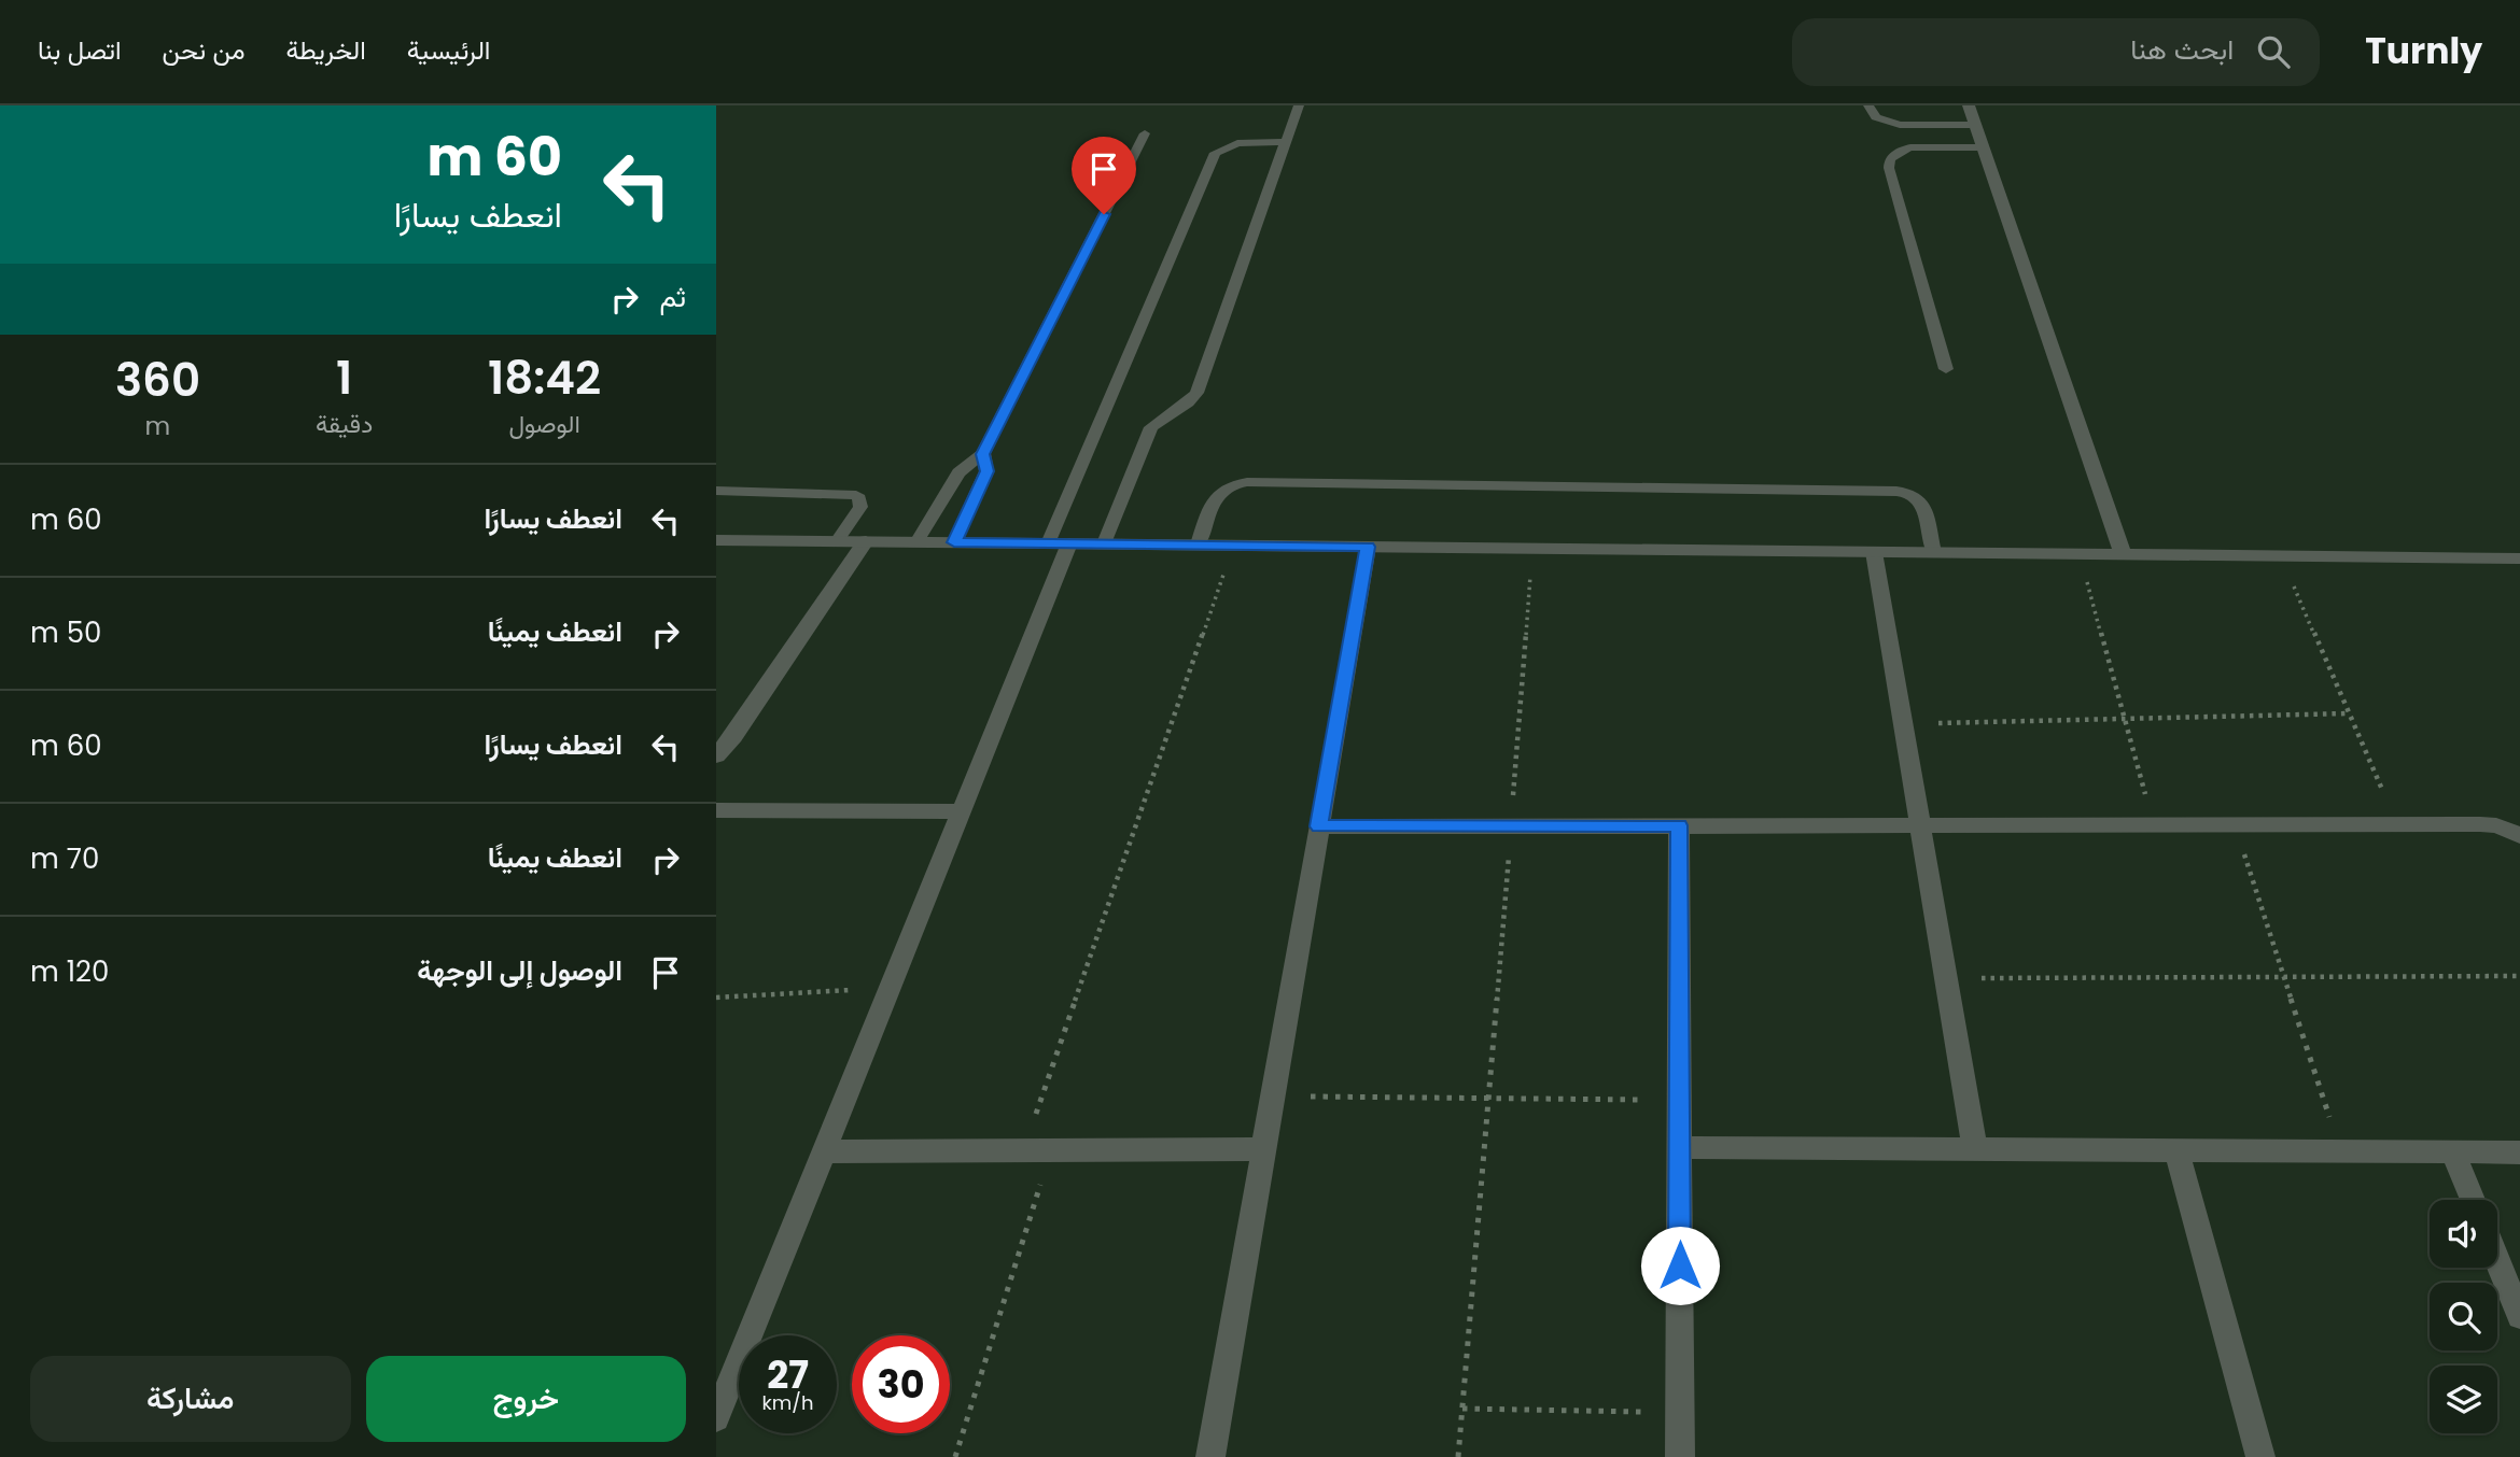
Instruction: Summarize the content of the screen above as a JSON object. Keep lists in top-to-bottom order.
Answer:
{
  "page": {
    "header": "Turnly",
    "search": "ابحث هنا",
    "nav": [
      "الرئيسية",
      "الخريطة",
      "من نحن",
      "اتصل بنا"
    ],
    "turn": ["60 m", "انعطف يسارًا"],
    "then": "ثم",
    "eta": [
      "18:42",
      "الوصول",
      "1",
      "دقيقة",
      "360",
      "m"
    ],
    "list": [
      {
        "name": "انعطف يسارًا",
        "value": "60 m"
      },
      {
        "name": "انعطف يمينًا",
        "value": "50 m"
      },
      {
        "name": "انعطف يسارًا",
        "value": "60 m"
      },
      {
        "name": "انعطف يمينًا",
        "value": "70 m"
      },
      {
        "name": "الوصول إلى الوجهة",
        "value": "120 m"
      }
    ],
    "speed": "27 km/h",
    "limit": "30",
    "buttons": ["خروج", "مشاركة"]
  }
}
